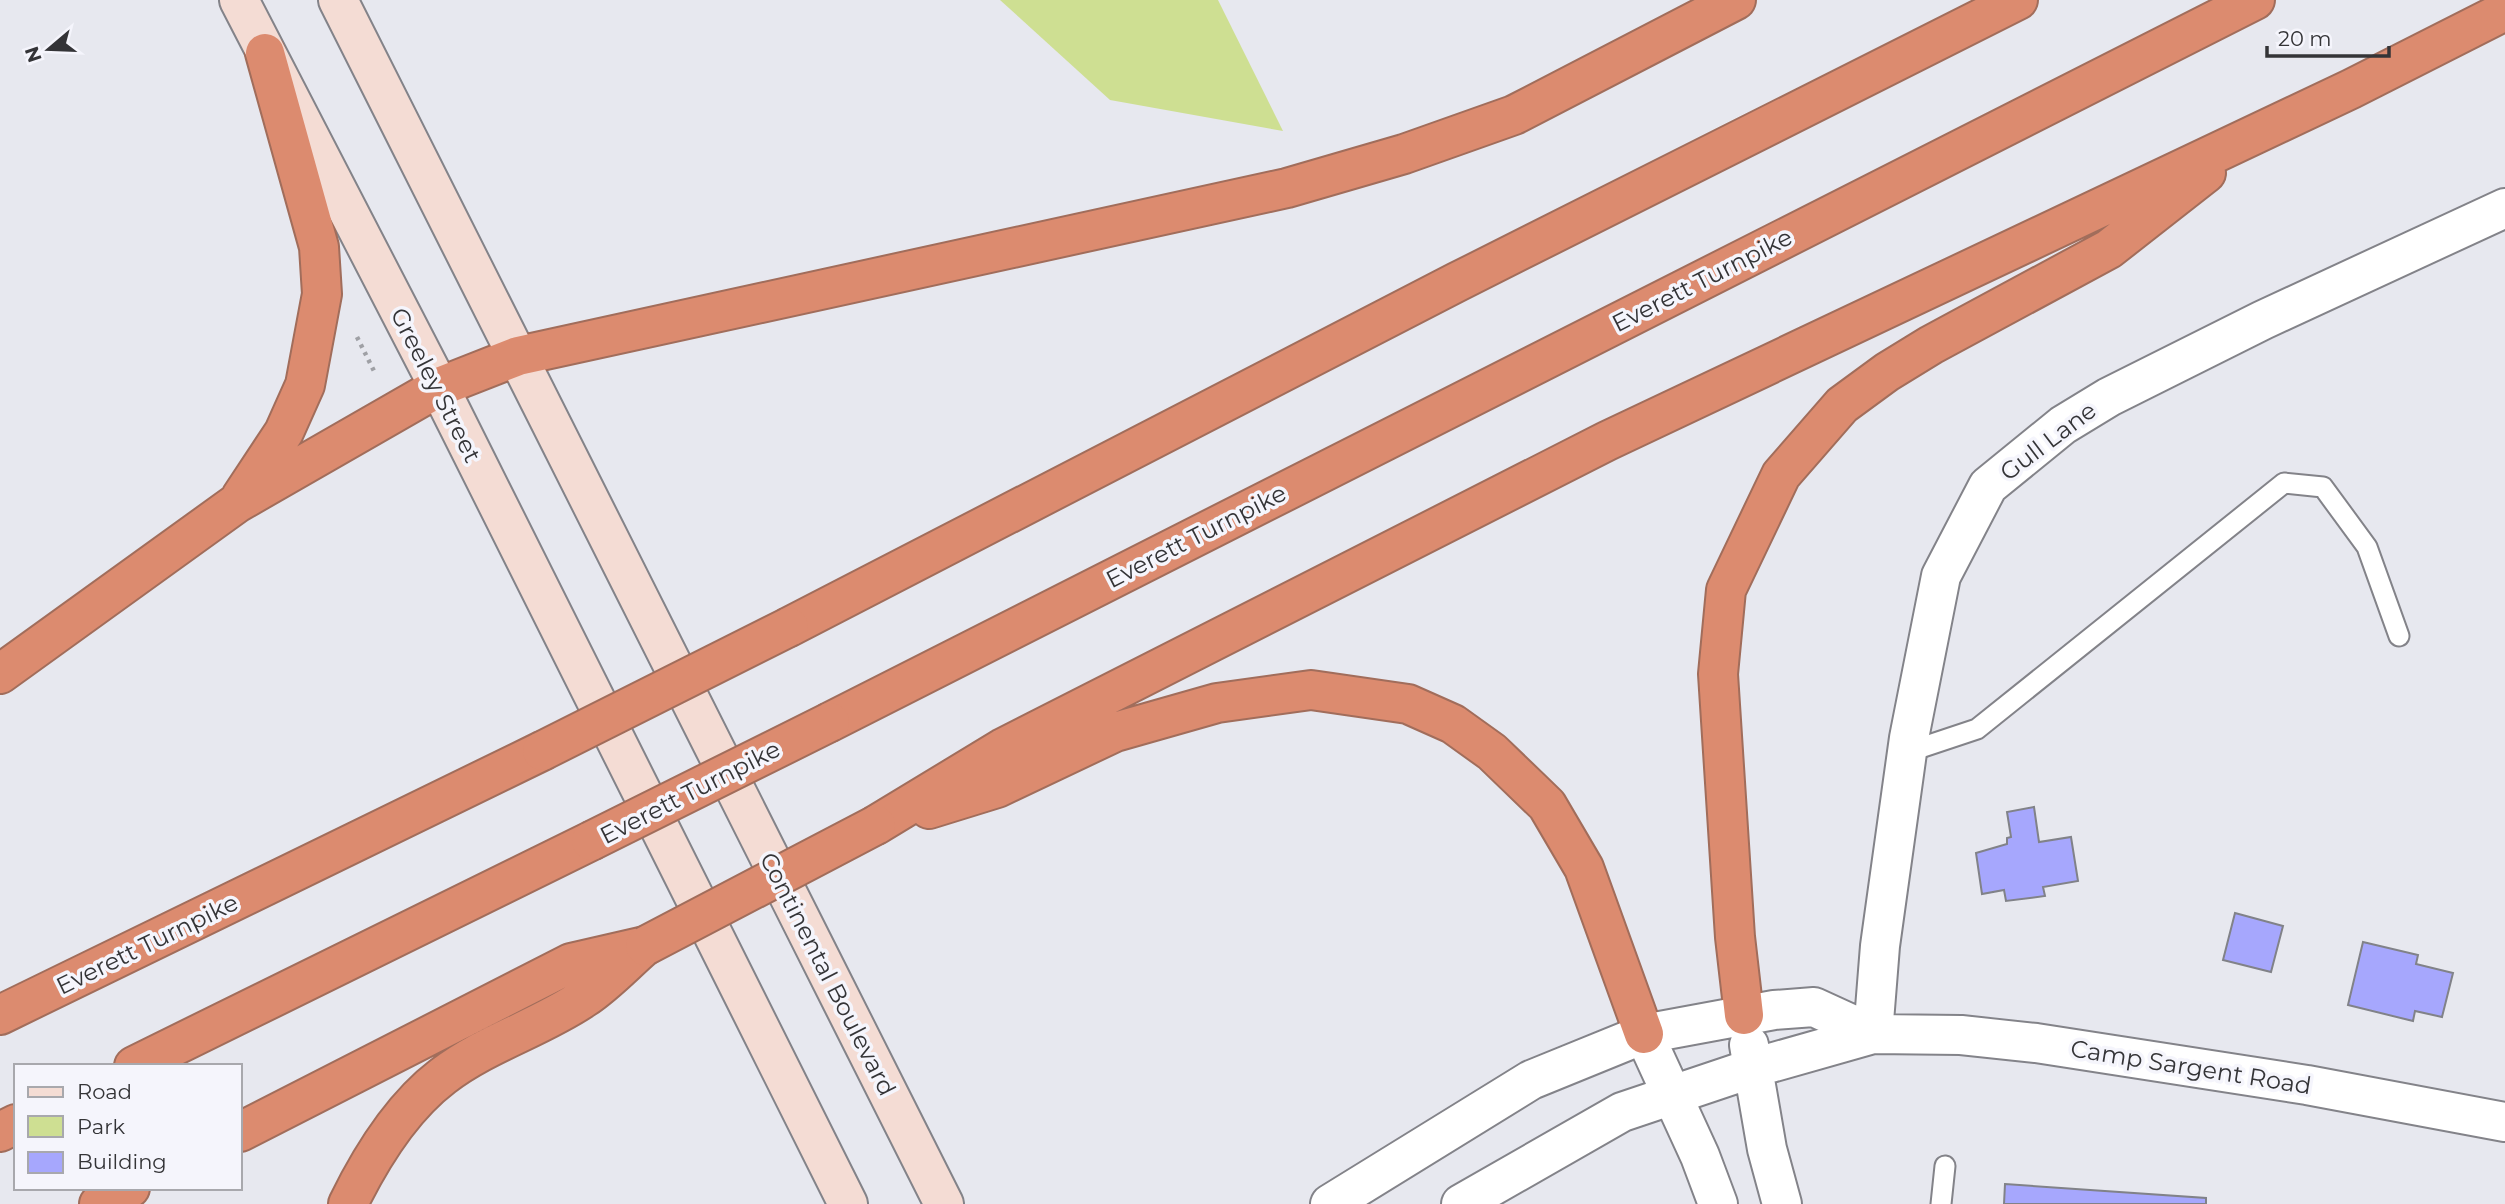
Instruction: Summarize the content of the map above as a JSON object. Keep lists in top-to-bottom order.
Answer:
{
  "streets": {
    "highway": ["Everett Turnpike"],
    "main road": ["Greeley Street", "Continental Boulevard"],
    "street": ["Gull Lane", "Camp Sargent Road"]
  },
  "crossings": [
    ["Gull Lane", "Camp Sargent Road"]
  ],
  "legend": ["Road", "Park", "Building"],
  "scale_bar": "20 m",
  "north": "left"
}
